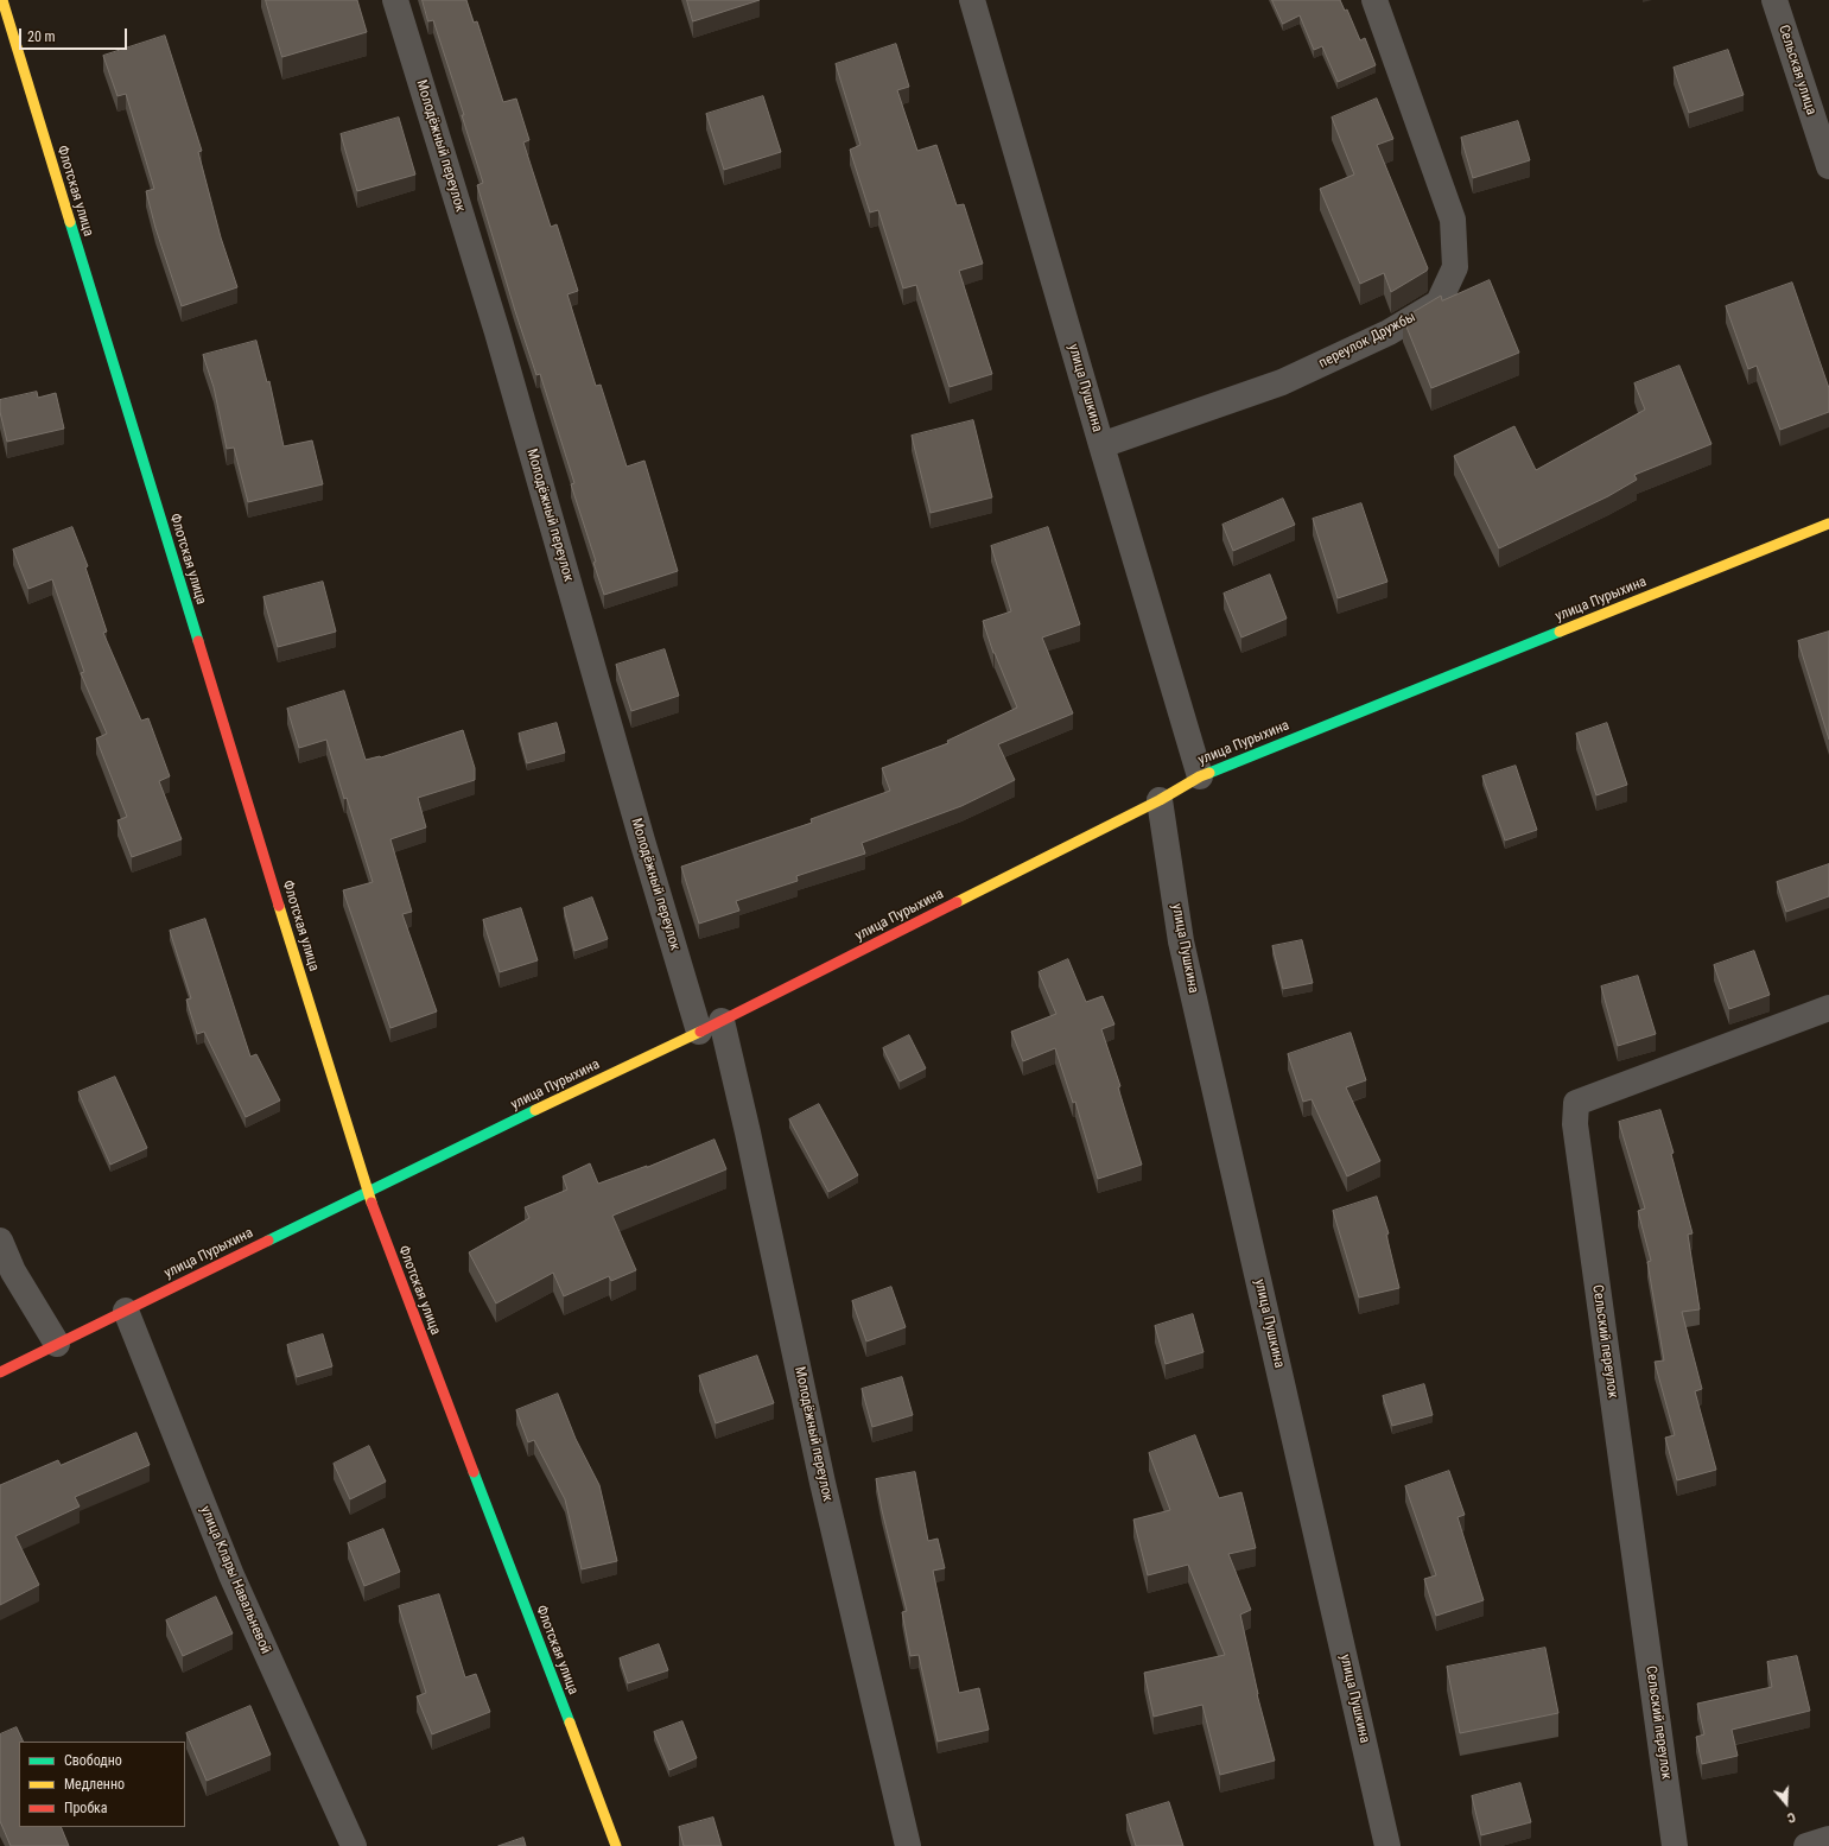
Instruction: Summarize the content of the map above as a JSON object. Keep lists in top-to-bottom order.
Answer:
{
  "streets": {
    "street": [
      "Сельская улица",
      "Молодёжный переулок",
      "Флотская улица",
      "переулок Дружбы",
      "улица Пушкина",
      "улица Пурыхина",
      "Сельский переулок",
      "улица Клары Навальневой"
    ]
  },
  "crossings": [
    ["Молодёжный переулок", "улица Пурыхина"],
    ["Флотская улица", "улица Пурыхина"],
    ["переулок Дружбы", "улица Пушкина"],
    ["улица Пушкина", "улица Пурыхина"],
    ["улица Пурыхина", "улица Клары Навальневой"]
  ],
  "legend": ["Свободно", "Медленно", "Пробка"],
  "scale_bar": "20 m",
  "north": "bottom"
}
